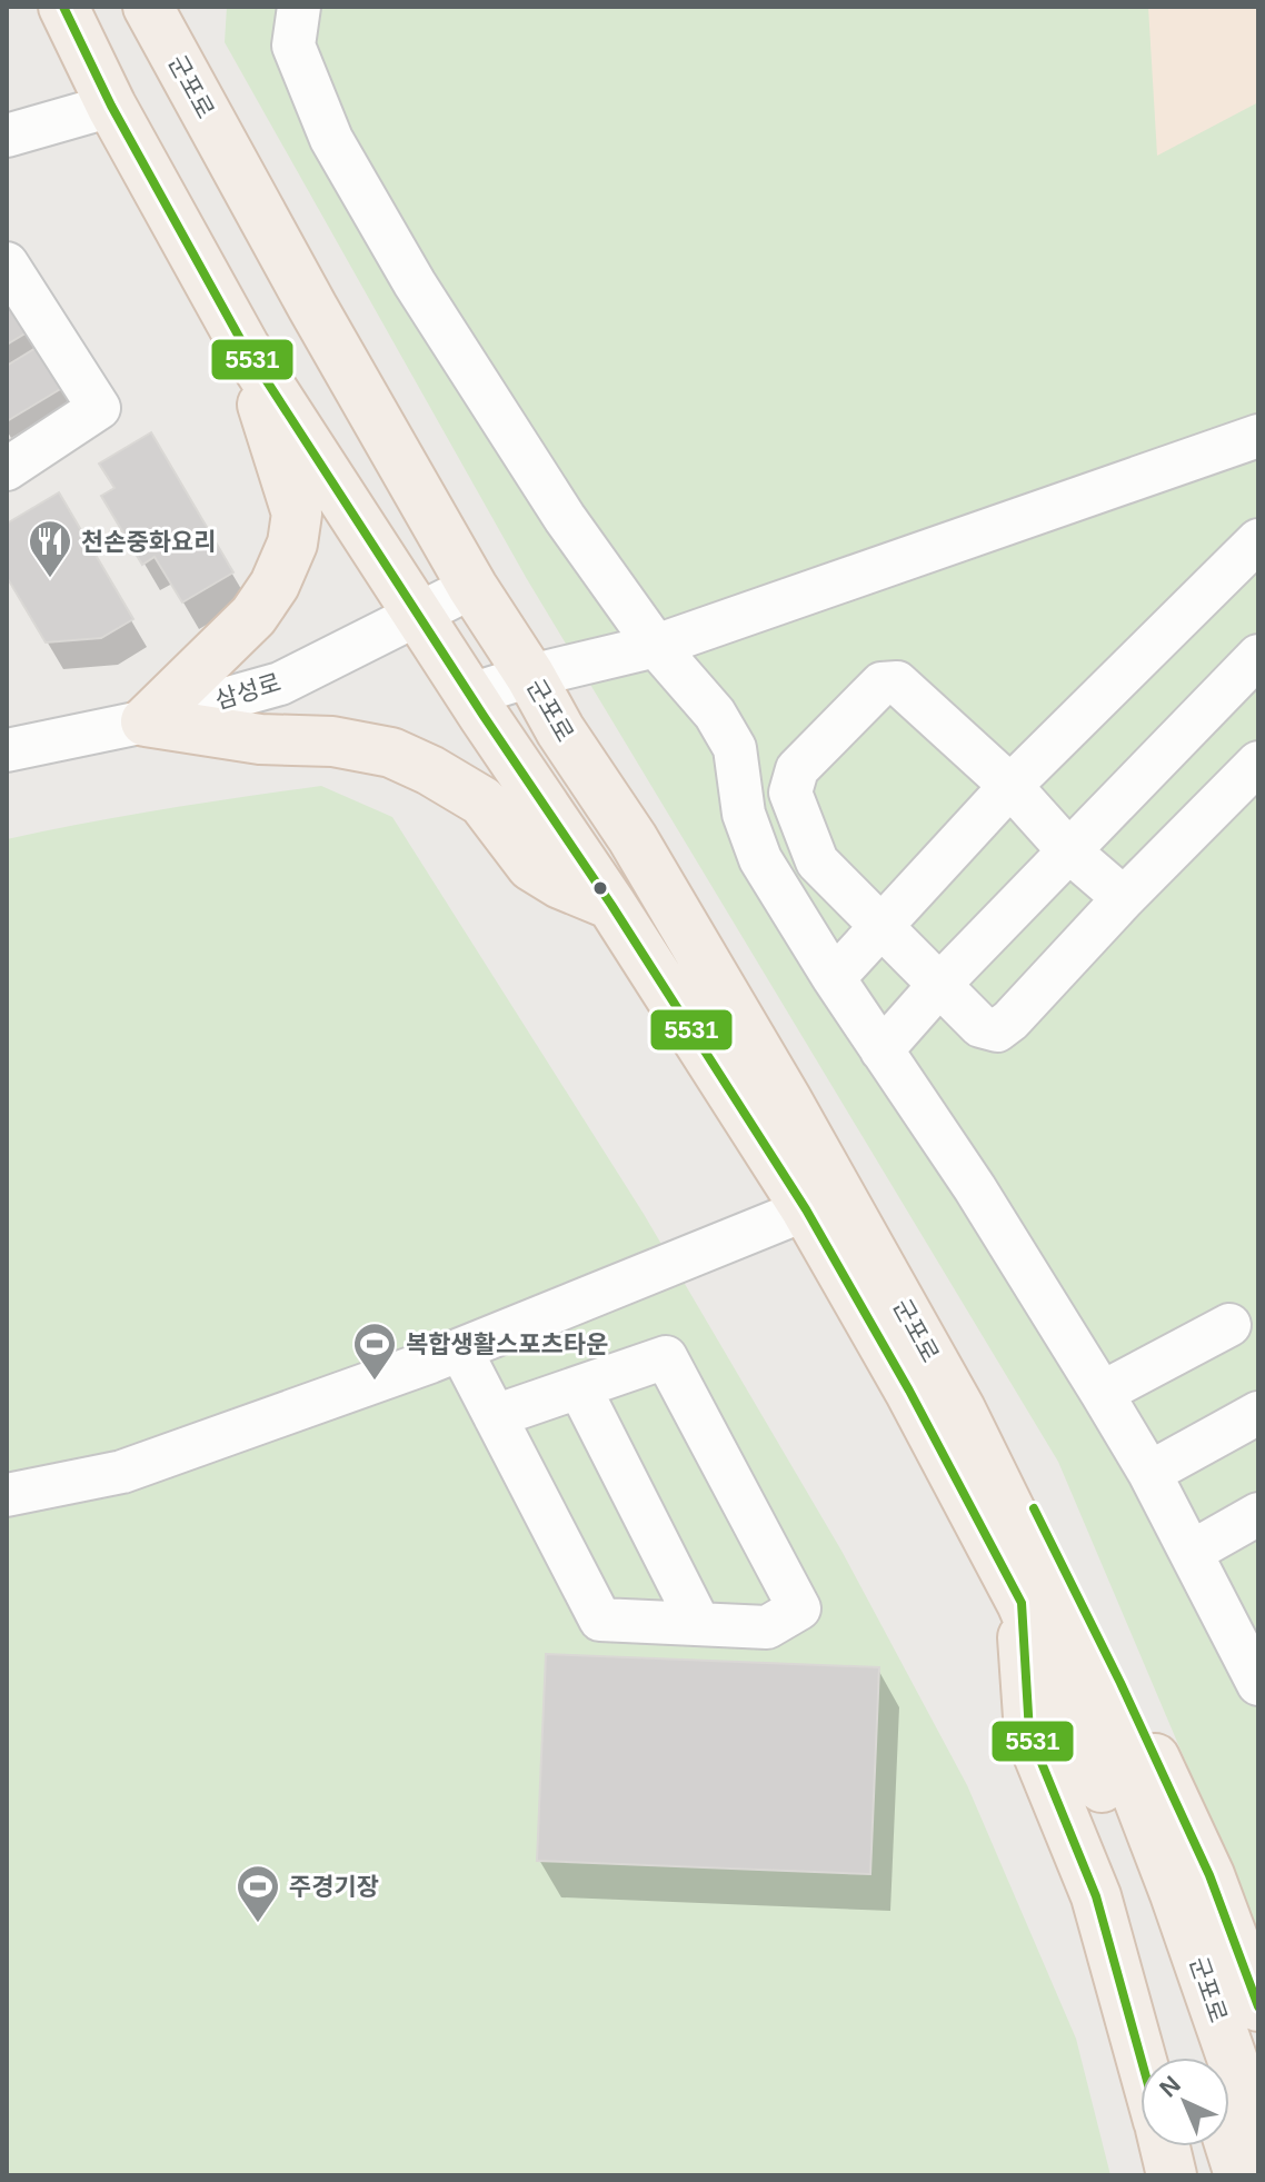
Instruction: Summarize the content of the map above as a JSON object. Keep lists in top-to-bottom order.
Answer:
{
  "streets": {
    "main road": ["군포로"],
    "street": ["삼성로"]
  },
  "crossings": [
    ["군포로", "삼성로"]
  ],
  "places": {
    "restaurant": ["천손중화요리"],
    "sports": ["복합생활스포츠타운", "주경기장"]
  },
  "lines": ["transit line 5531"],
  "north": "top left"
}
